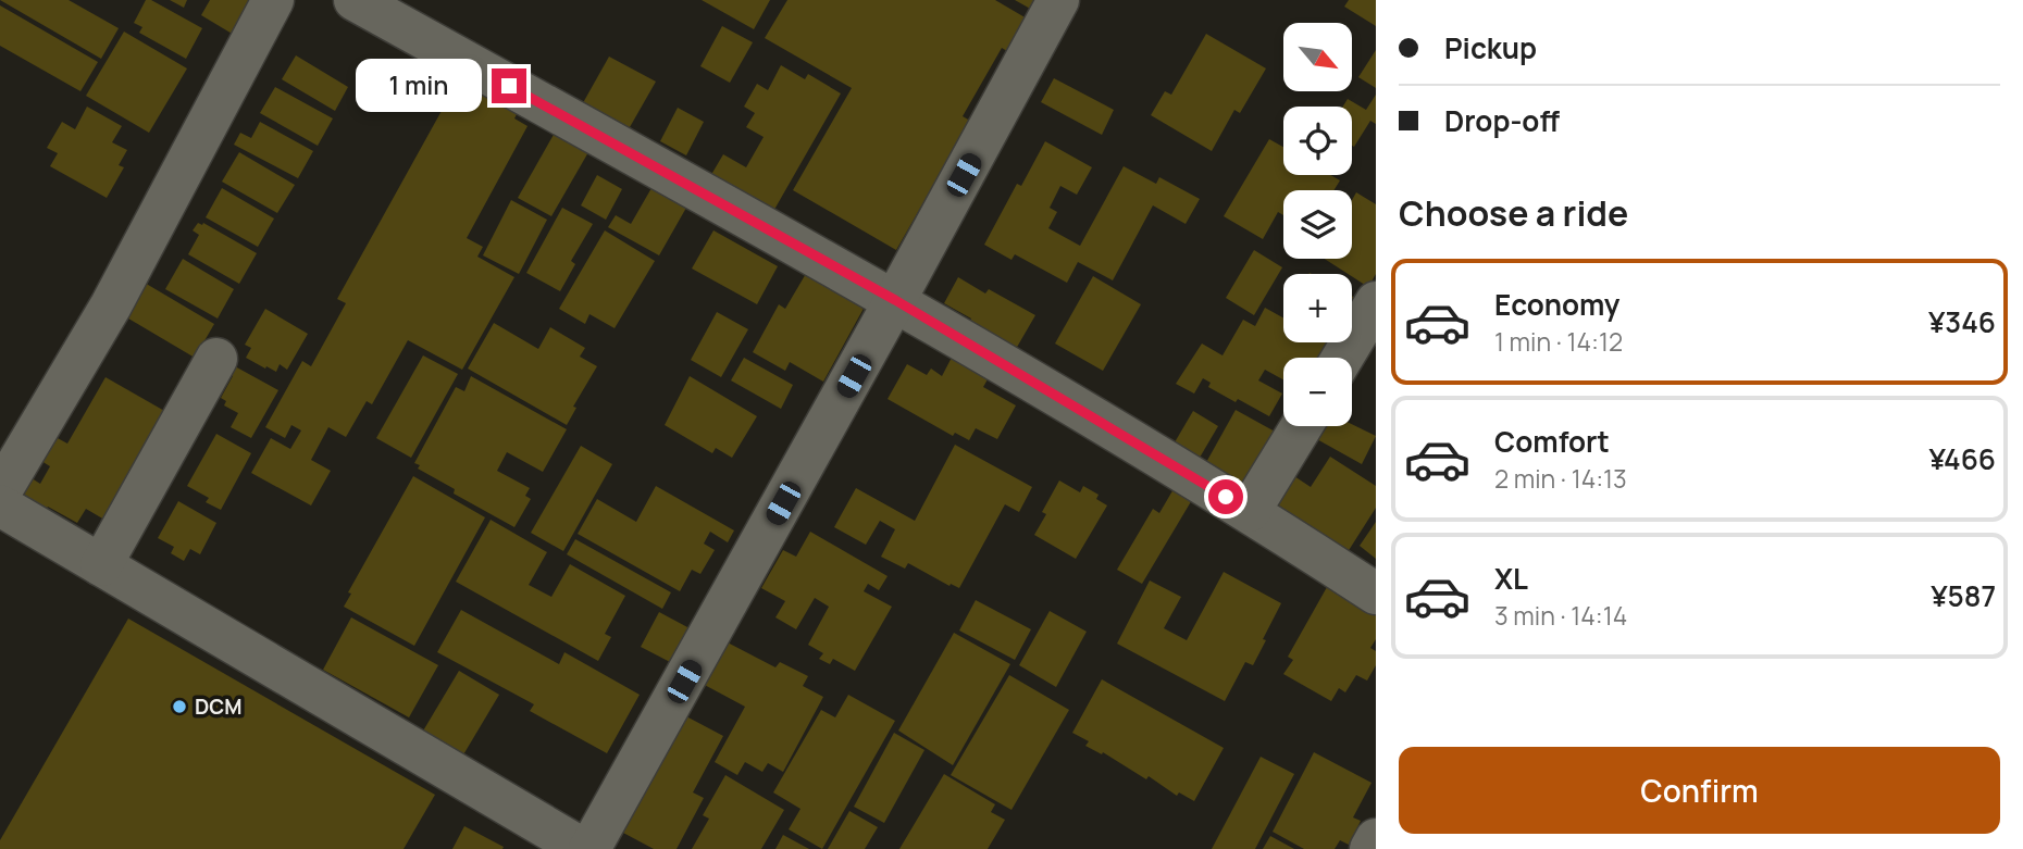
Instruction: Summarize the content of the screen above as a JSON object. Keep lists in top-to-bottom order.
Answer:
{
  "places": ["DCM"],
  "north": "bottom right",
  "page": {
    "banner": ["Pickup", "Drop-off"],
    "map_buttons": ["+", "−"],
    "bubble": "1 min",
    "heading": "Choose a ride",
    "list": [
      {
        "name": "Economy",
        "note": "1 min · 14:12",
        "value": "¥346"
      },
      {
        "name": "Comfort",
        "note": "2 min · 14:13",
        "value": "¥466"
      },
      {
        "name": "XL",
        "note": "3 min · 14:14",
        "value": "¥587"
      }
    ],
    "buttons": "Confirm"
  }
}
